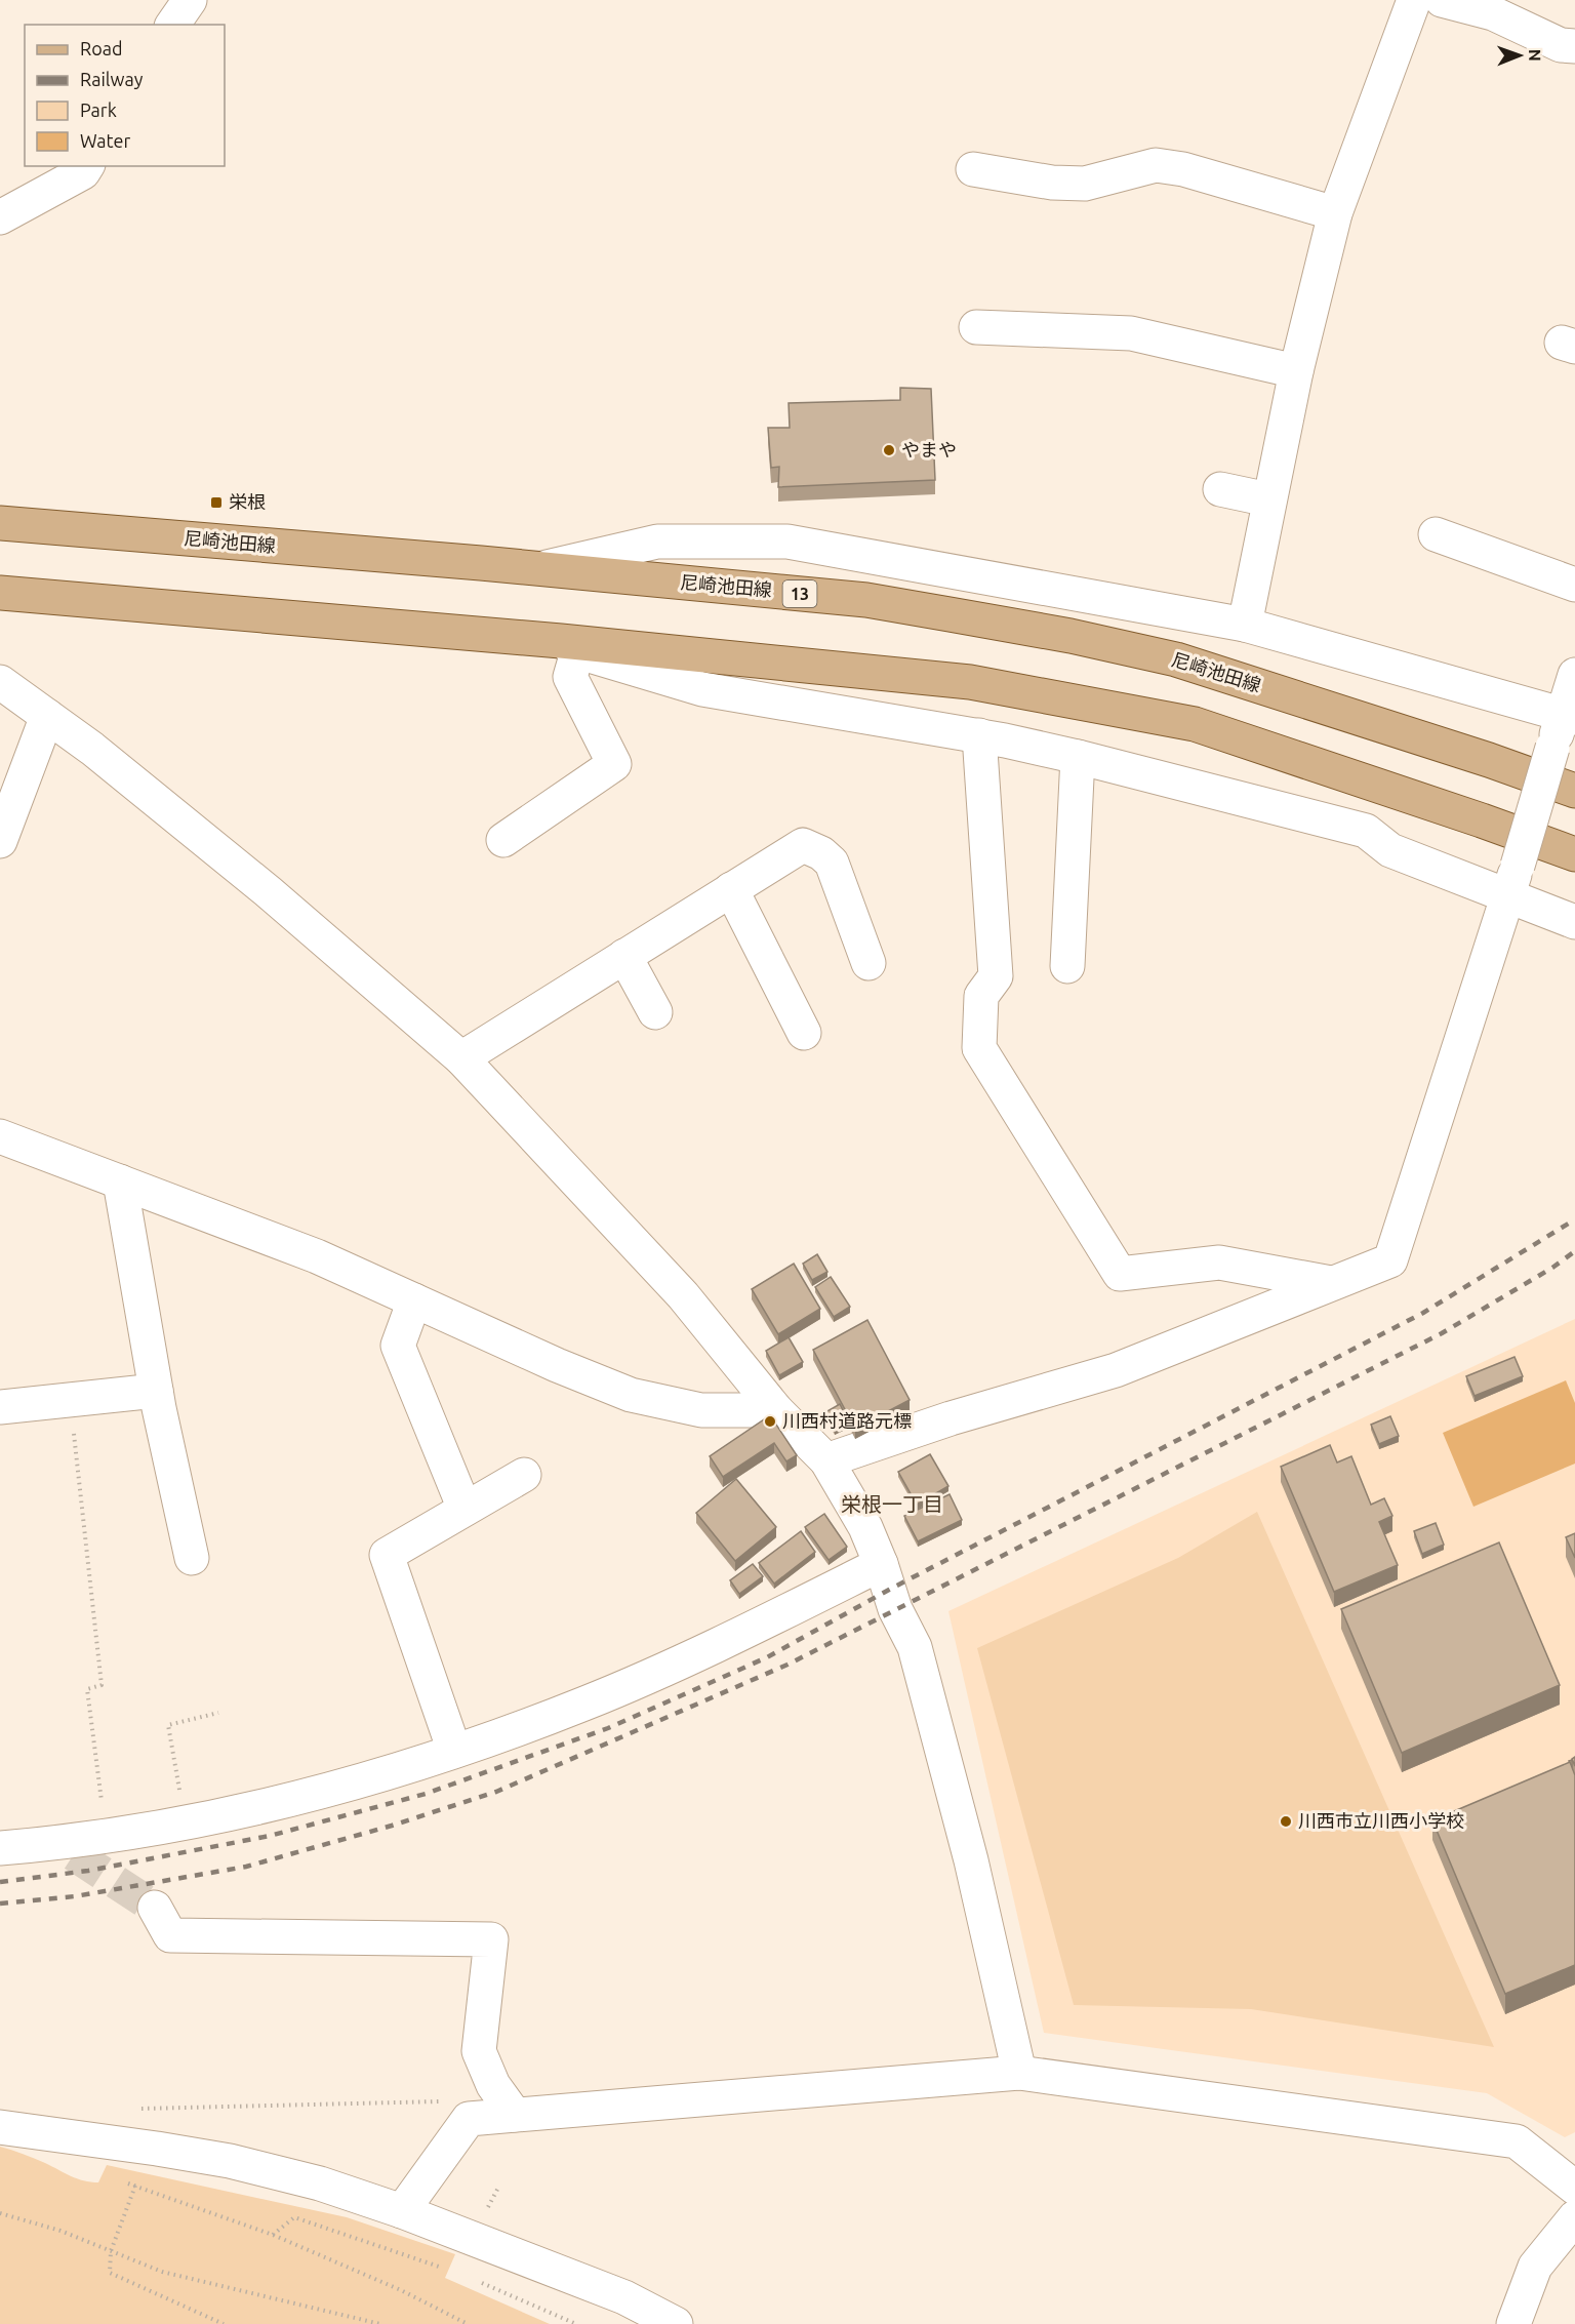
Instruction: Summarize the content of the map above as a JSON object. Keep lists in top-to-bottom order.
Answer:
{
  "streets": {
    "main road": ["尼崎池田線", "13"]
  },
  "districts": ["栄根一丁目"],
  "places": {
    "other": ["やまや", "川西村道路元標", "川西市立川西小学校"],
    "transit": ["栄根"]
  },
  "legend": [
    "Road",
    "Railway",
    "Park",
    "Water"
  ],
  "north": "right"
}
